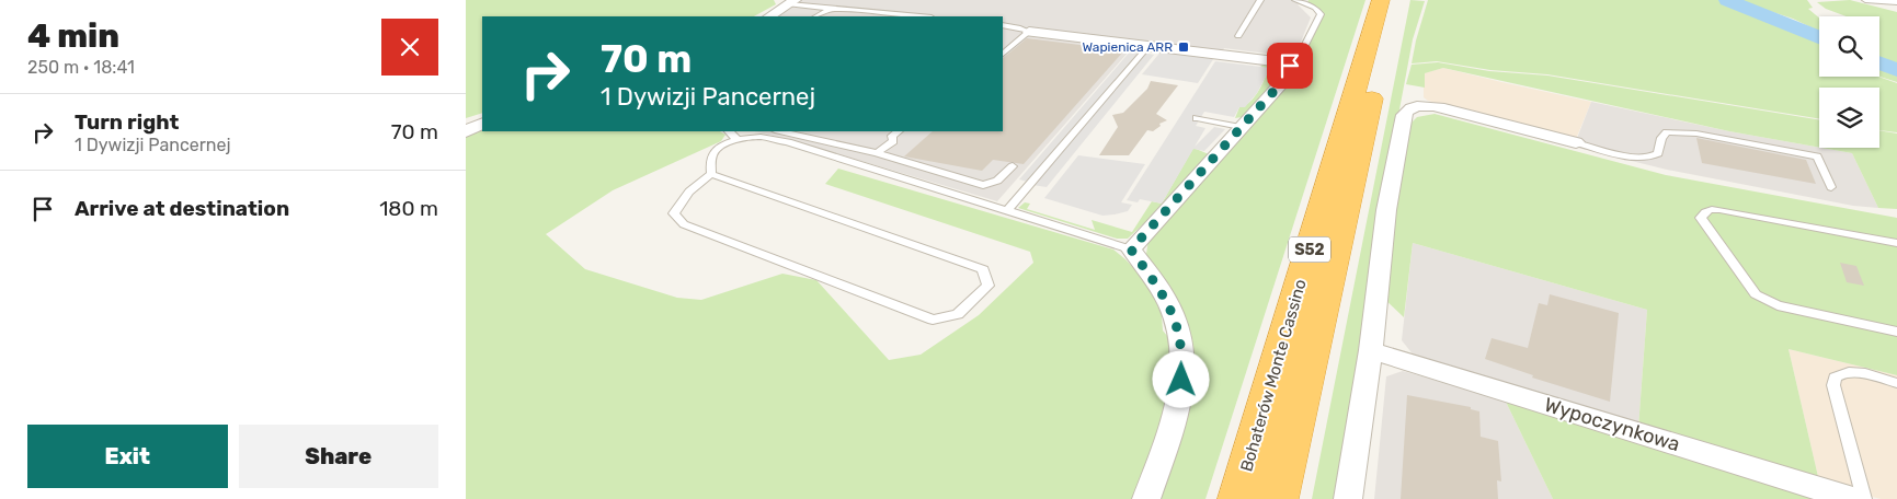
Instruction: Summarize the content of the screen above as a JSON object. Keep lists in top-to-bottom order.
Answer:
{
  "streets": {
    "highway": ["S52", "Bohaterów Monte Cassino"],
    "street": ["Wypoczynkowa"]
  },
  "places": {
    "transit": ["Wapienica ARR"]
  },
  "page": {
    "heading": ["4 min", "250 m · 18:41"],
    "turn": ["70 m", "1 Dywizji Pancernej"],
    "list": [
      {
        "name": "Turn right",
        "note": "1 Dywizji Pancernej",
        "value": "70 m"
      },
      {
        "name": "Arrive at destination",
        "value": "180 m"
      }
    ],
    "buttons": ["Exit", "Share"]
  }
}
